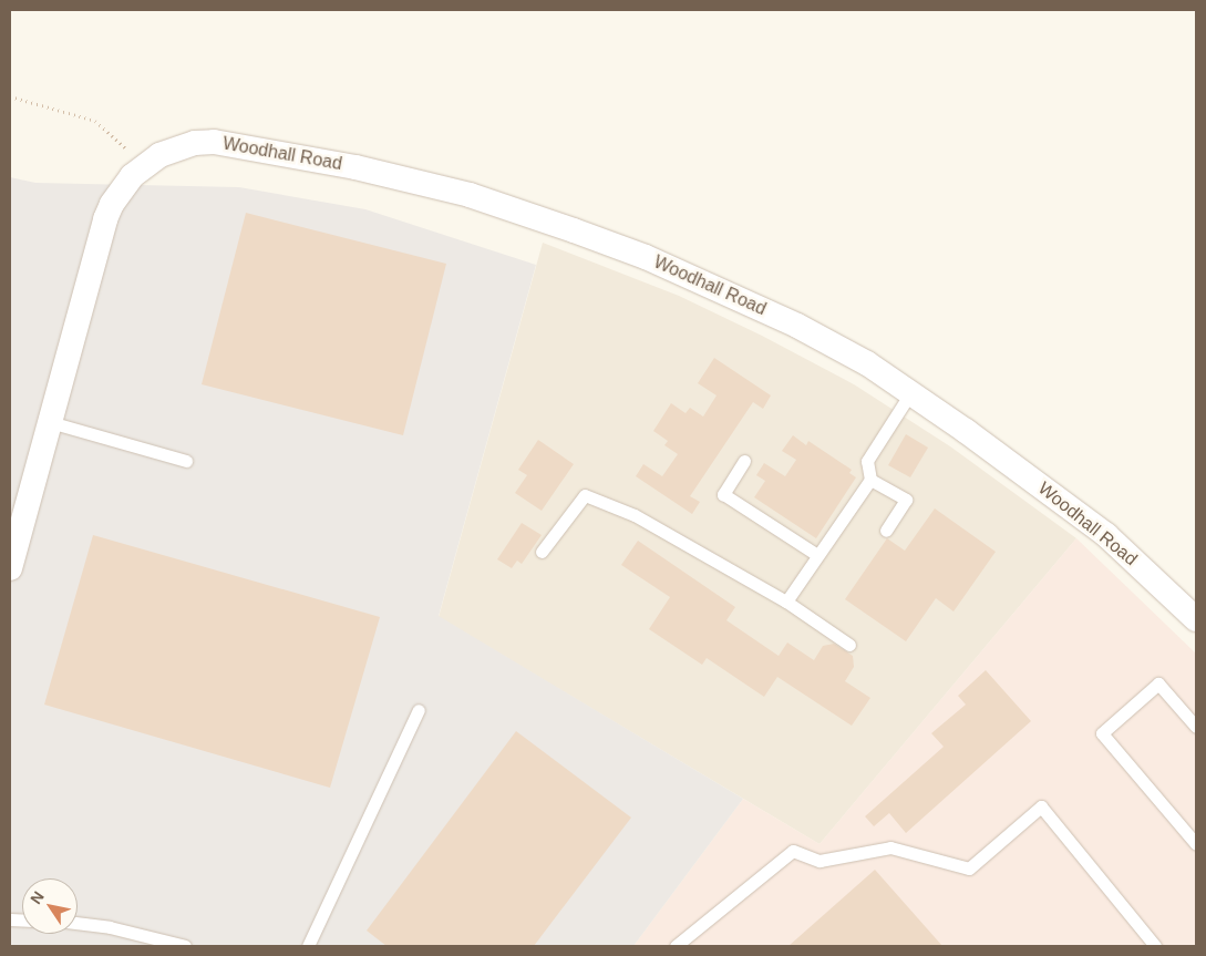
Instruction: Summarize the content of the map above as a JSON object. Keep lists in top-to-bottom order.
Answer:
{
  "streets": {
    "street": ["Woodhall Road"]
  },
  "north": "top left"
}
